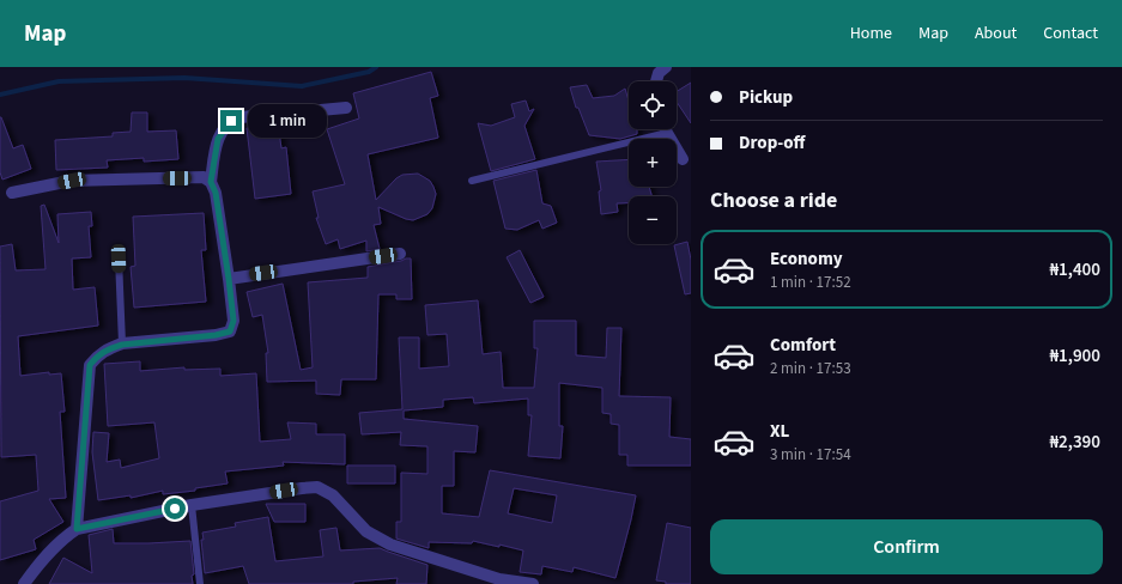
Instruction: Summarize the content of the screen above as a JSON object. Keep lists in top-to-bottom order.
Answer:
{
  "page": {
    "header": "Map",
    "nav": [
      "Home",
      "Map",
      "About",
      "Contact"
    ],
    "banner": ["Pickup", "Drop-off"],
    "map_buttons": ["+", "−"],
    "bubble": "1 min",
    "heading": "Choose a ride",
    "list": [
      {
        "name": "Economy",
        "note": "1 min · 17:52",
        "value": "₦1,400"
      },
      {
        "name": "Comfort",
        "note": "2 min · 17:53",
        "value": "₦1,900"
      },
      {
        "name": "XL",
        "note": "3 min · 17:54",
        "value": "₦2,390"
      }
    ],
    "buttons": "Confirm"
  }
}
